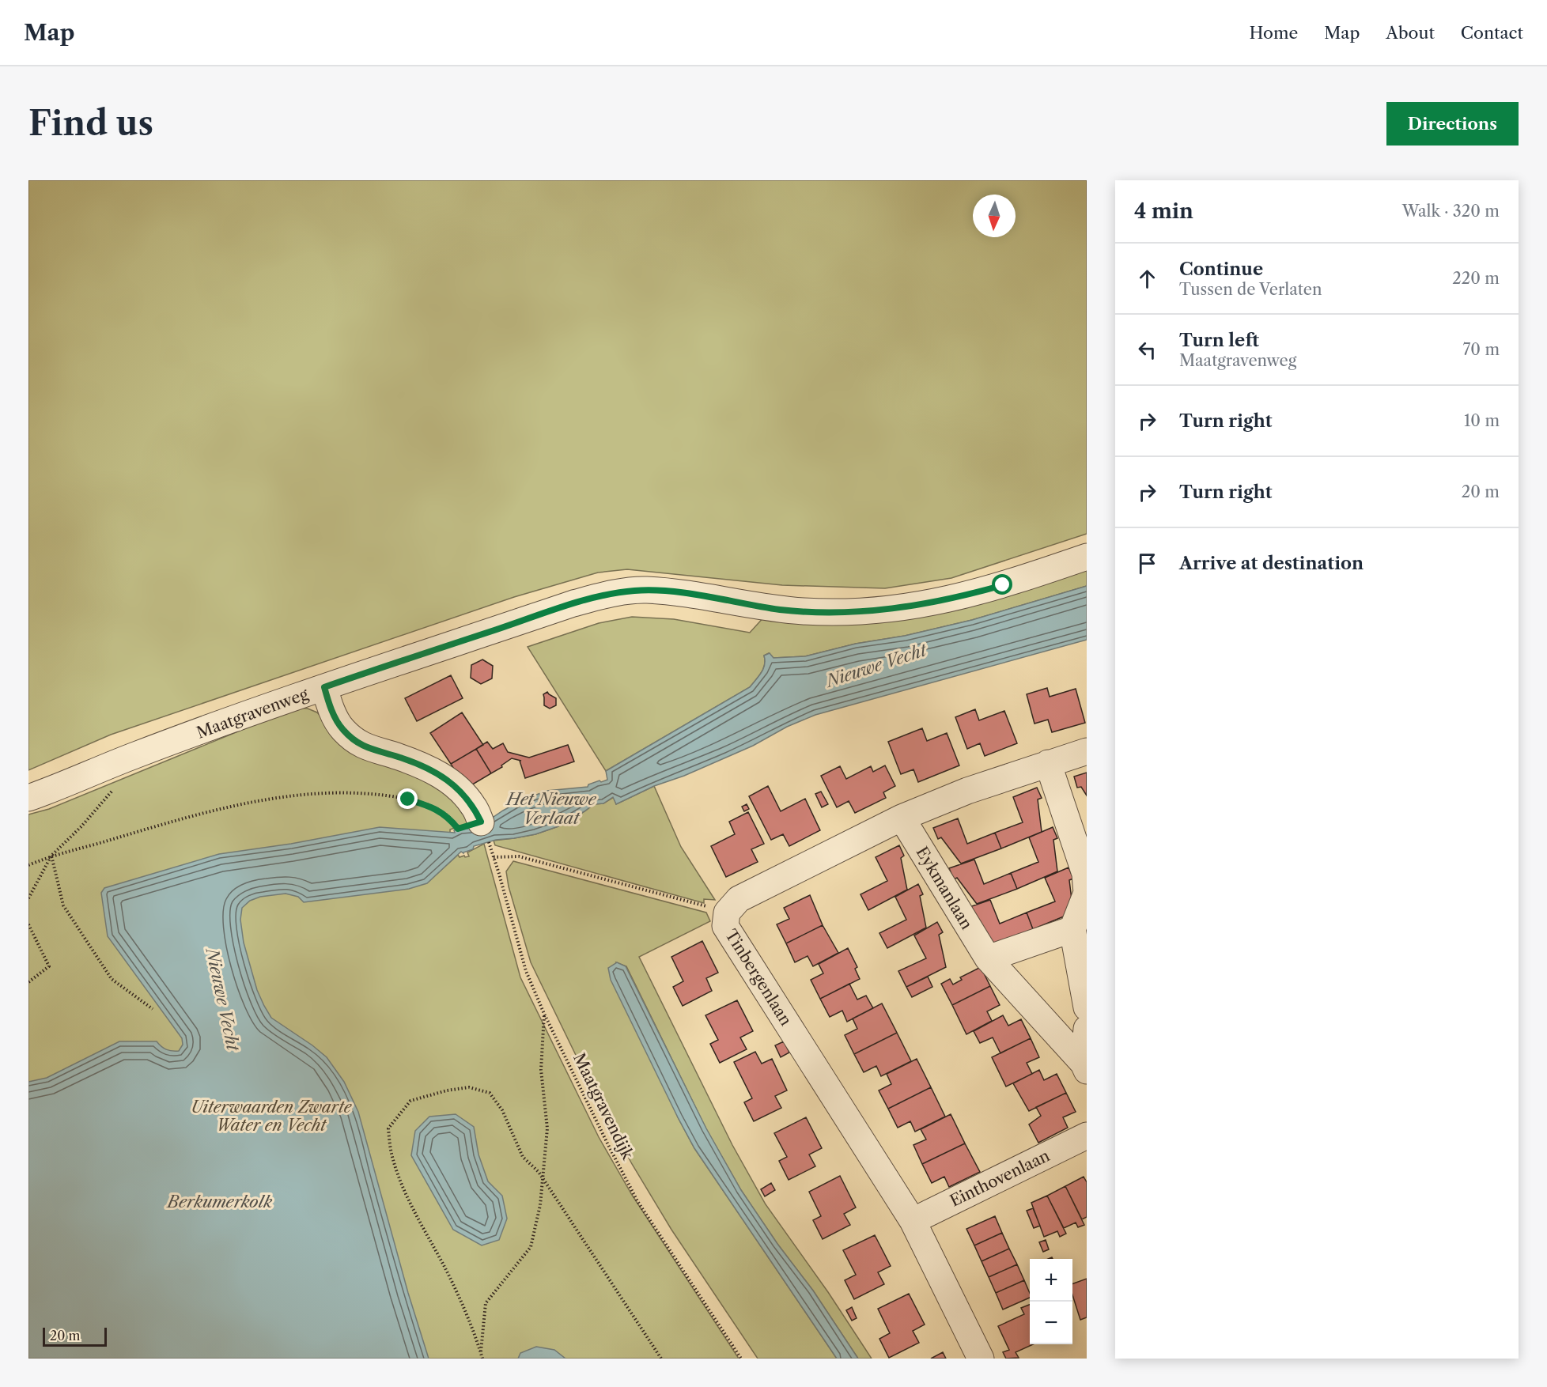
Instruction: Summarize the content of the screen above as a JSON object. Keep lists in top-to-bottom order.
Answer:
{
  "streets": {
    "street": [
      "Maatgravenweg",
      "Eykmanlaan",
      "Tinbergenlaan",
      "Einthovenlaan"
    ],
    "path": ["Maatgravendijk"]
  },
  "crossings": [
    ["Maatgravenweg", "Maatgravendijk"],
    ["Eykmanlaan", "Tinbergenlaan"],
    ["Tinbergenlaan", "Einthovenlaan"]
  ],
  "water": ["Nieuwe Vecht", "Het Nieuwe Verlaat", "Berkumerkolk"],
  "parks": ["Uiterwaarden Zwarte Water en Vecht"],
  "scale_bar": "20 m",
  "north": "bottom",
  "page": {
    "header": "Map",
    "nav": [
      "Home",
      "Map",
      "About",
      "Contact"
    ],
    "buttons": "Directions",
    "title": "Find us",
    "heading": ["4 min", "Walk · 320 m"],
    "list": [
      ["Continue", "Tussen de Verlaten", "220 m"],
      ["Turn left", "Maatgravenweg", "70 m"],
      ["Turn right", "10 m"],
      ["Turn right", "20 m"],
      "Arrive at destination"
    ],
    "map_buttons": ["+", "−"],
    "scale": "20 m"
  }
}
